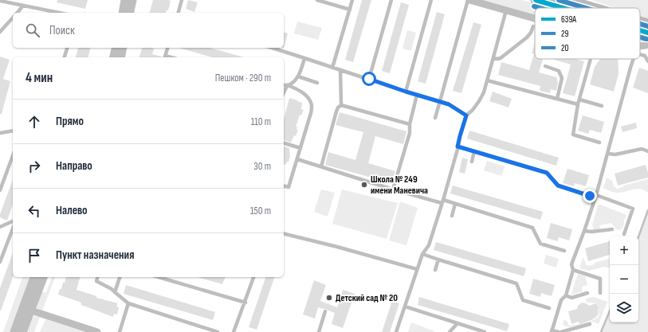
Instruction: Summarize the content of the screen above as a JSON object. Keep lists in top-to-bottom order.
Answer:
{
  "places": ["Школа № 249 имени Маневича", "Детский сад № 20"],
  "lines": ["transit line 639А", "transit line 20", "transit line 29"],
  "legend": ["639А", "29", "20"],
  "page": {
    "search": "Поиск",
    "heading": ["4 мин", "Пешком · 290 m"],
    "list": [
      ["Прямо", "110 m"],
      ["Направо", "30 m"],
      ["Налево", "150 m"],
      "Пункт назначения"
    ],
    "map_buttons": ["+", "−"]
  }
}
